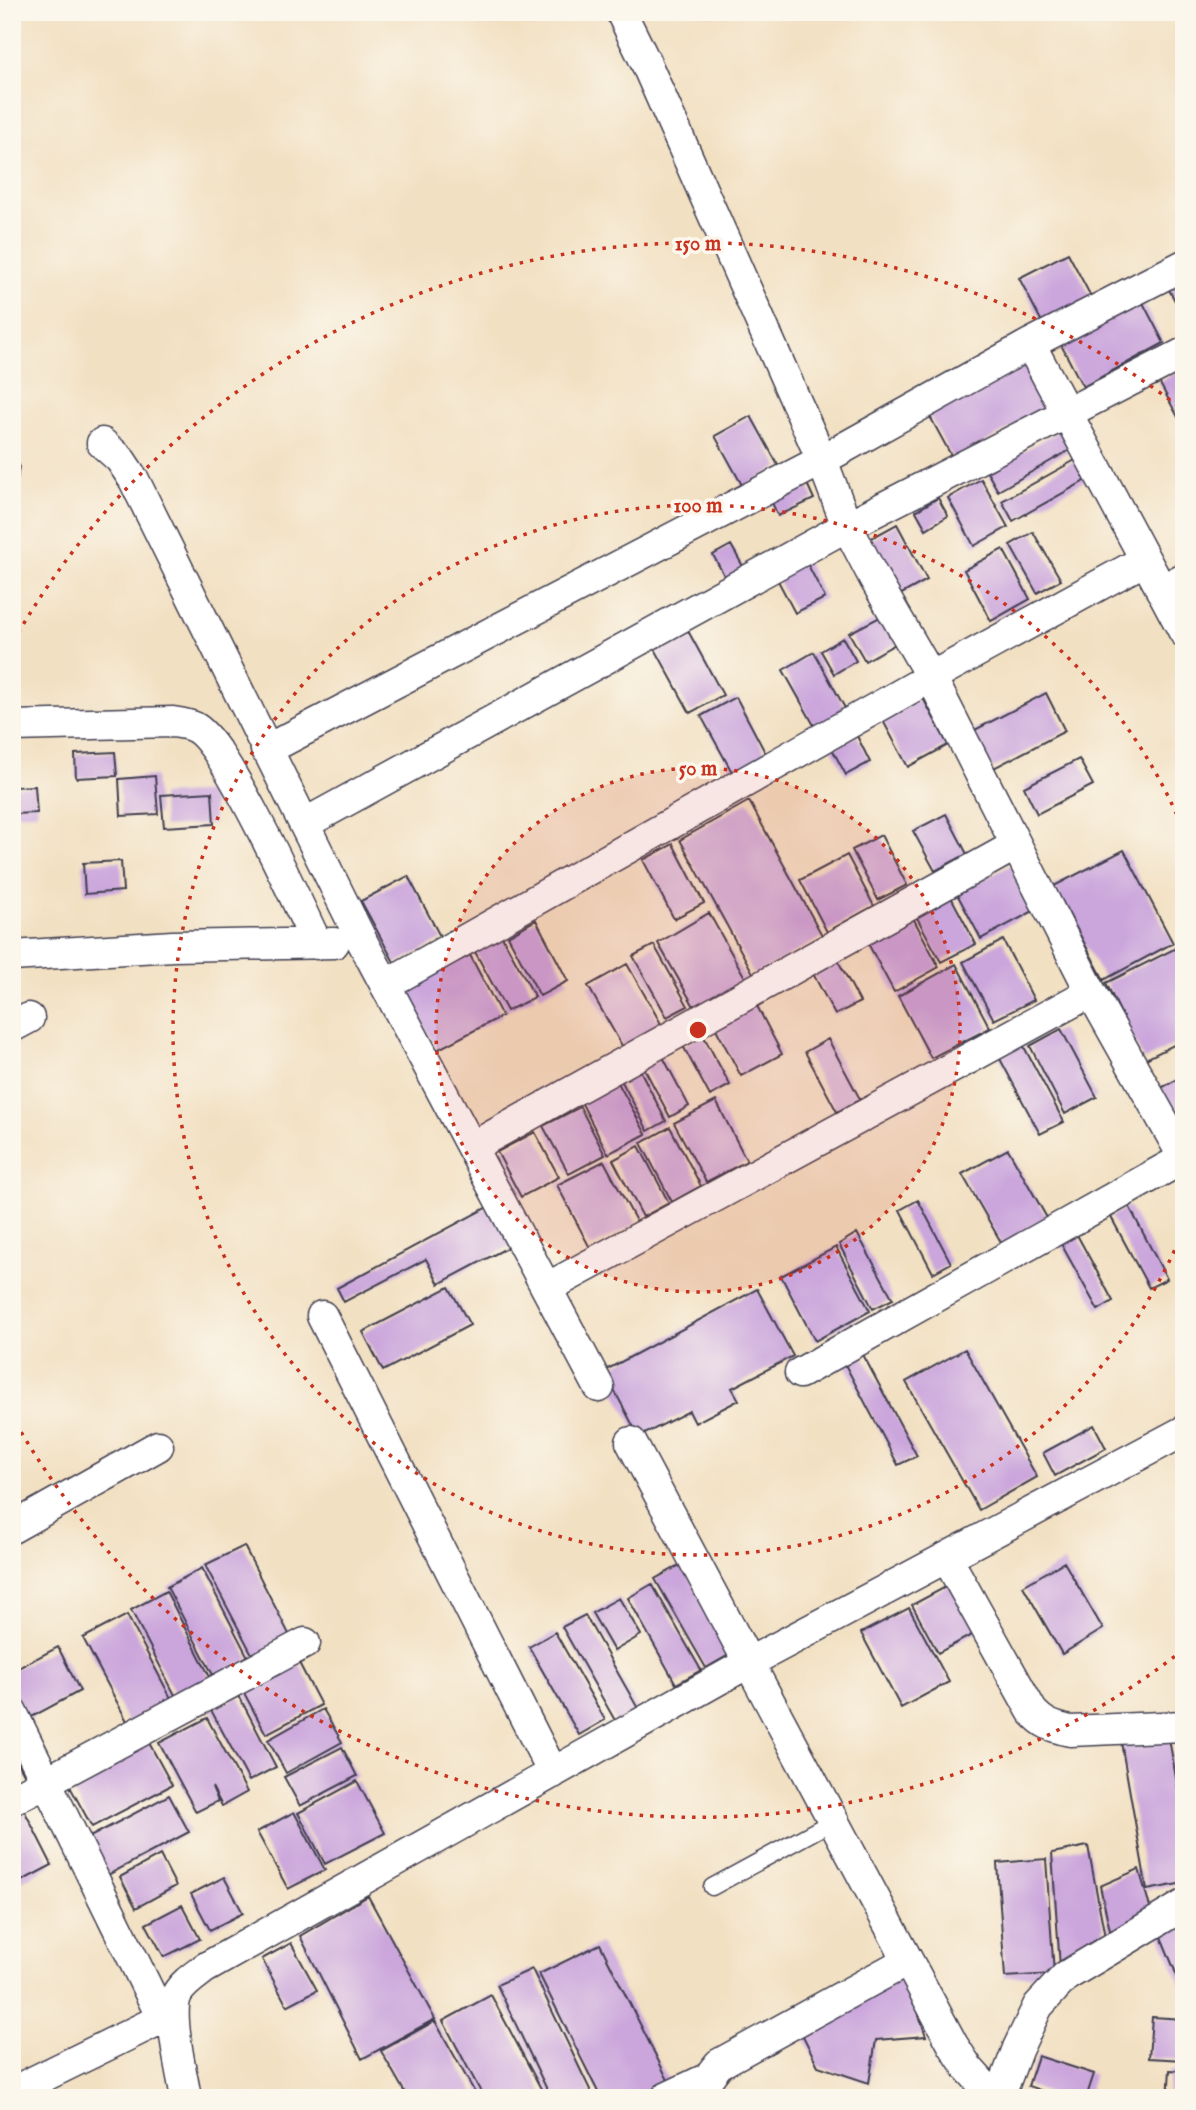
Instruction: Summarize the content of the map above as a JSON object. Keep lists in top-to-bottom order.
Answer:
{
  "rings": ["150 m", "100 m", "50 m"]
}
